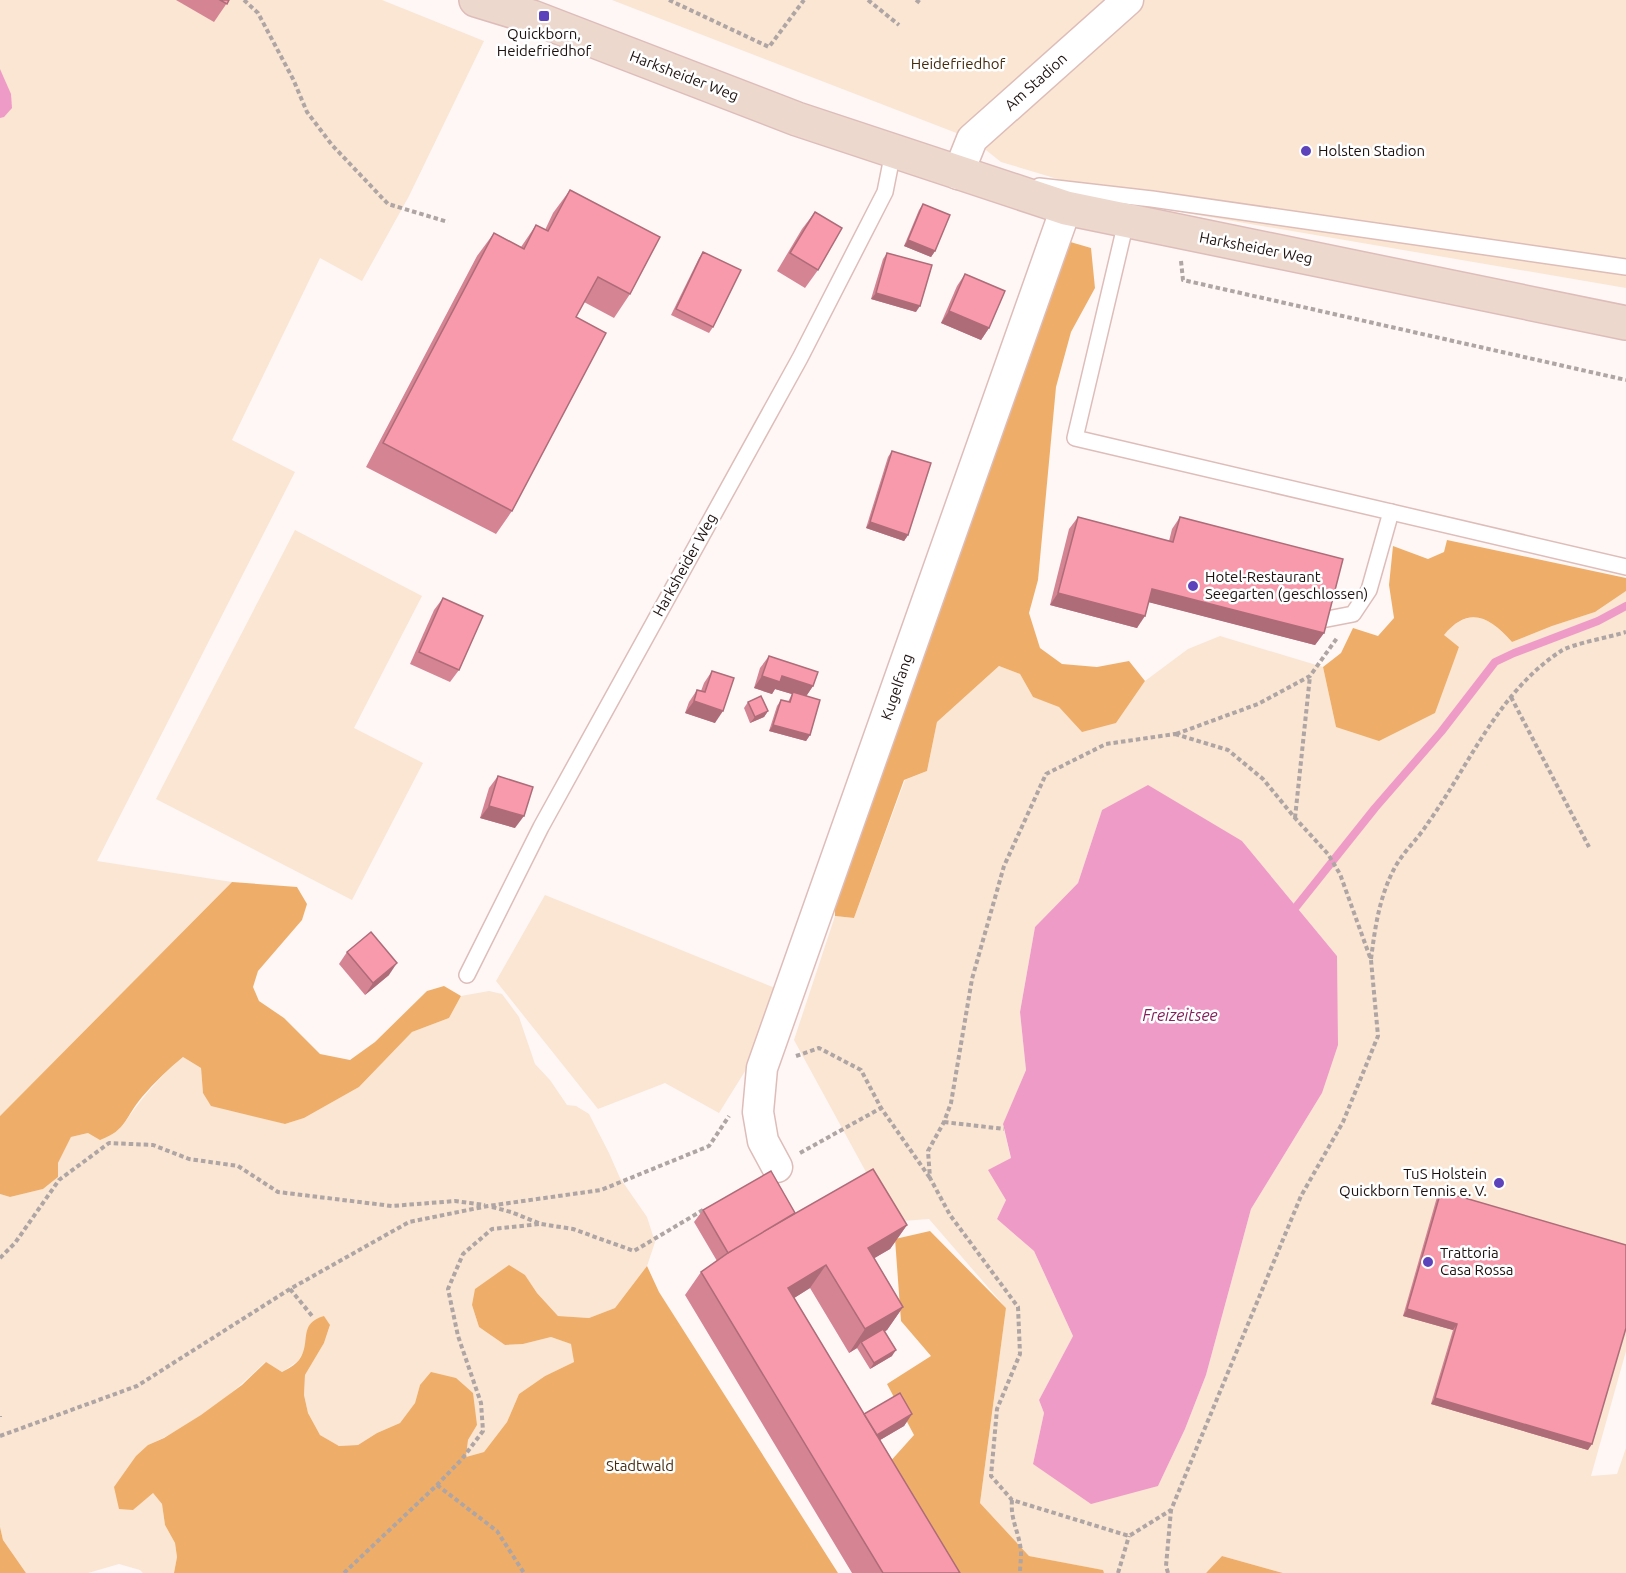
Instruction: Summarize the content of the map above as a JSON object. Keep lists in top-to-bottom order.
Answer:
{
  "streets": {
    "main road": ["Harksheider Weg"],
    "street": ["Am Stadion", "Kugelfang"]
  },
  "crossings": [
    ["Harksheider Weg", "Am Stadion"],
    ["Harksheider Weg", "Kugelfang"]
  ],
  "water": ["Freizeitsee"],
  "parks": ["Heidefriedhof", "Stadtwald"],
  "places": {
    "transit": ["Quickborn, Heidefriedhof"],
    "other": [
      "Holsten Stadion",
      "Hotel-Restaurant Seegarten (geschlossen)",
      "TuS Holstein Quickborn Tennis e. V.",
      "Trattoria Casa Rossa"
    ]
  }
}
